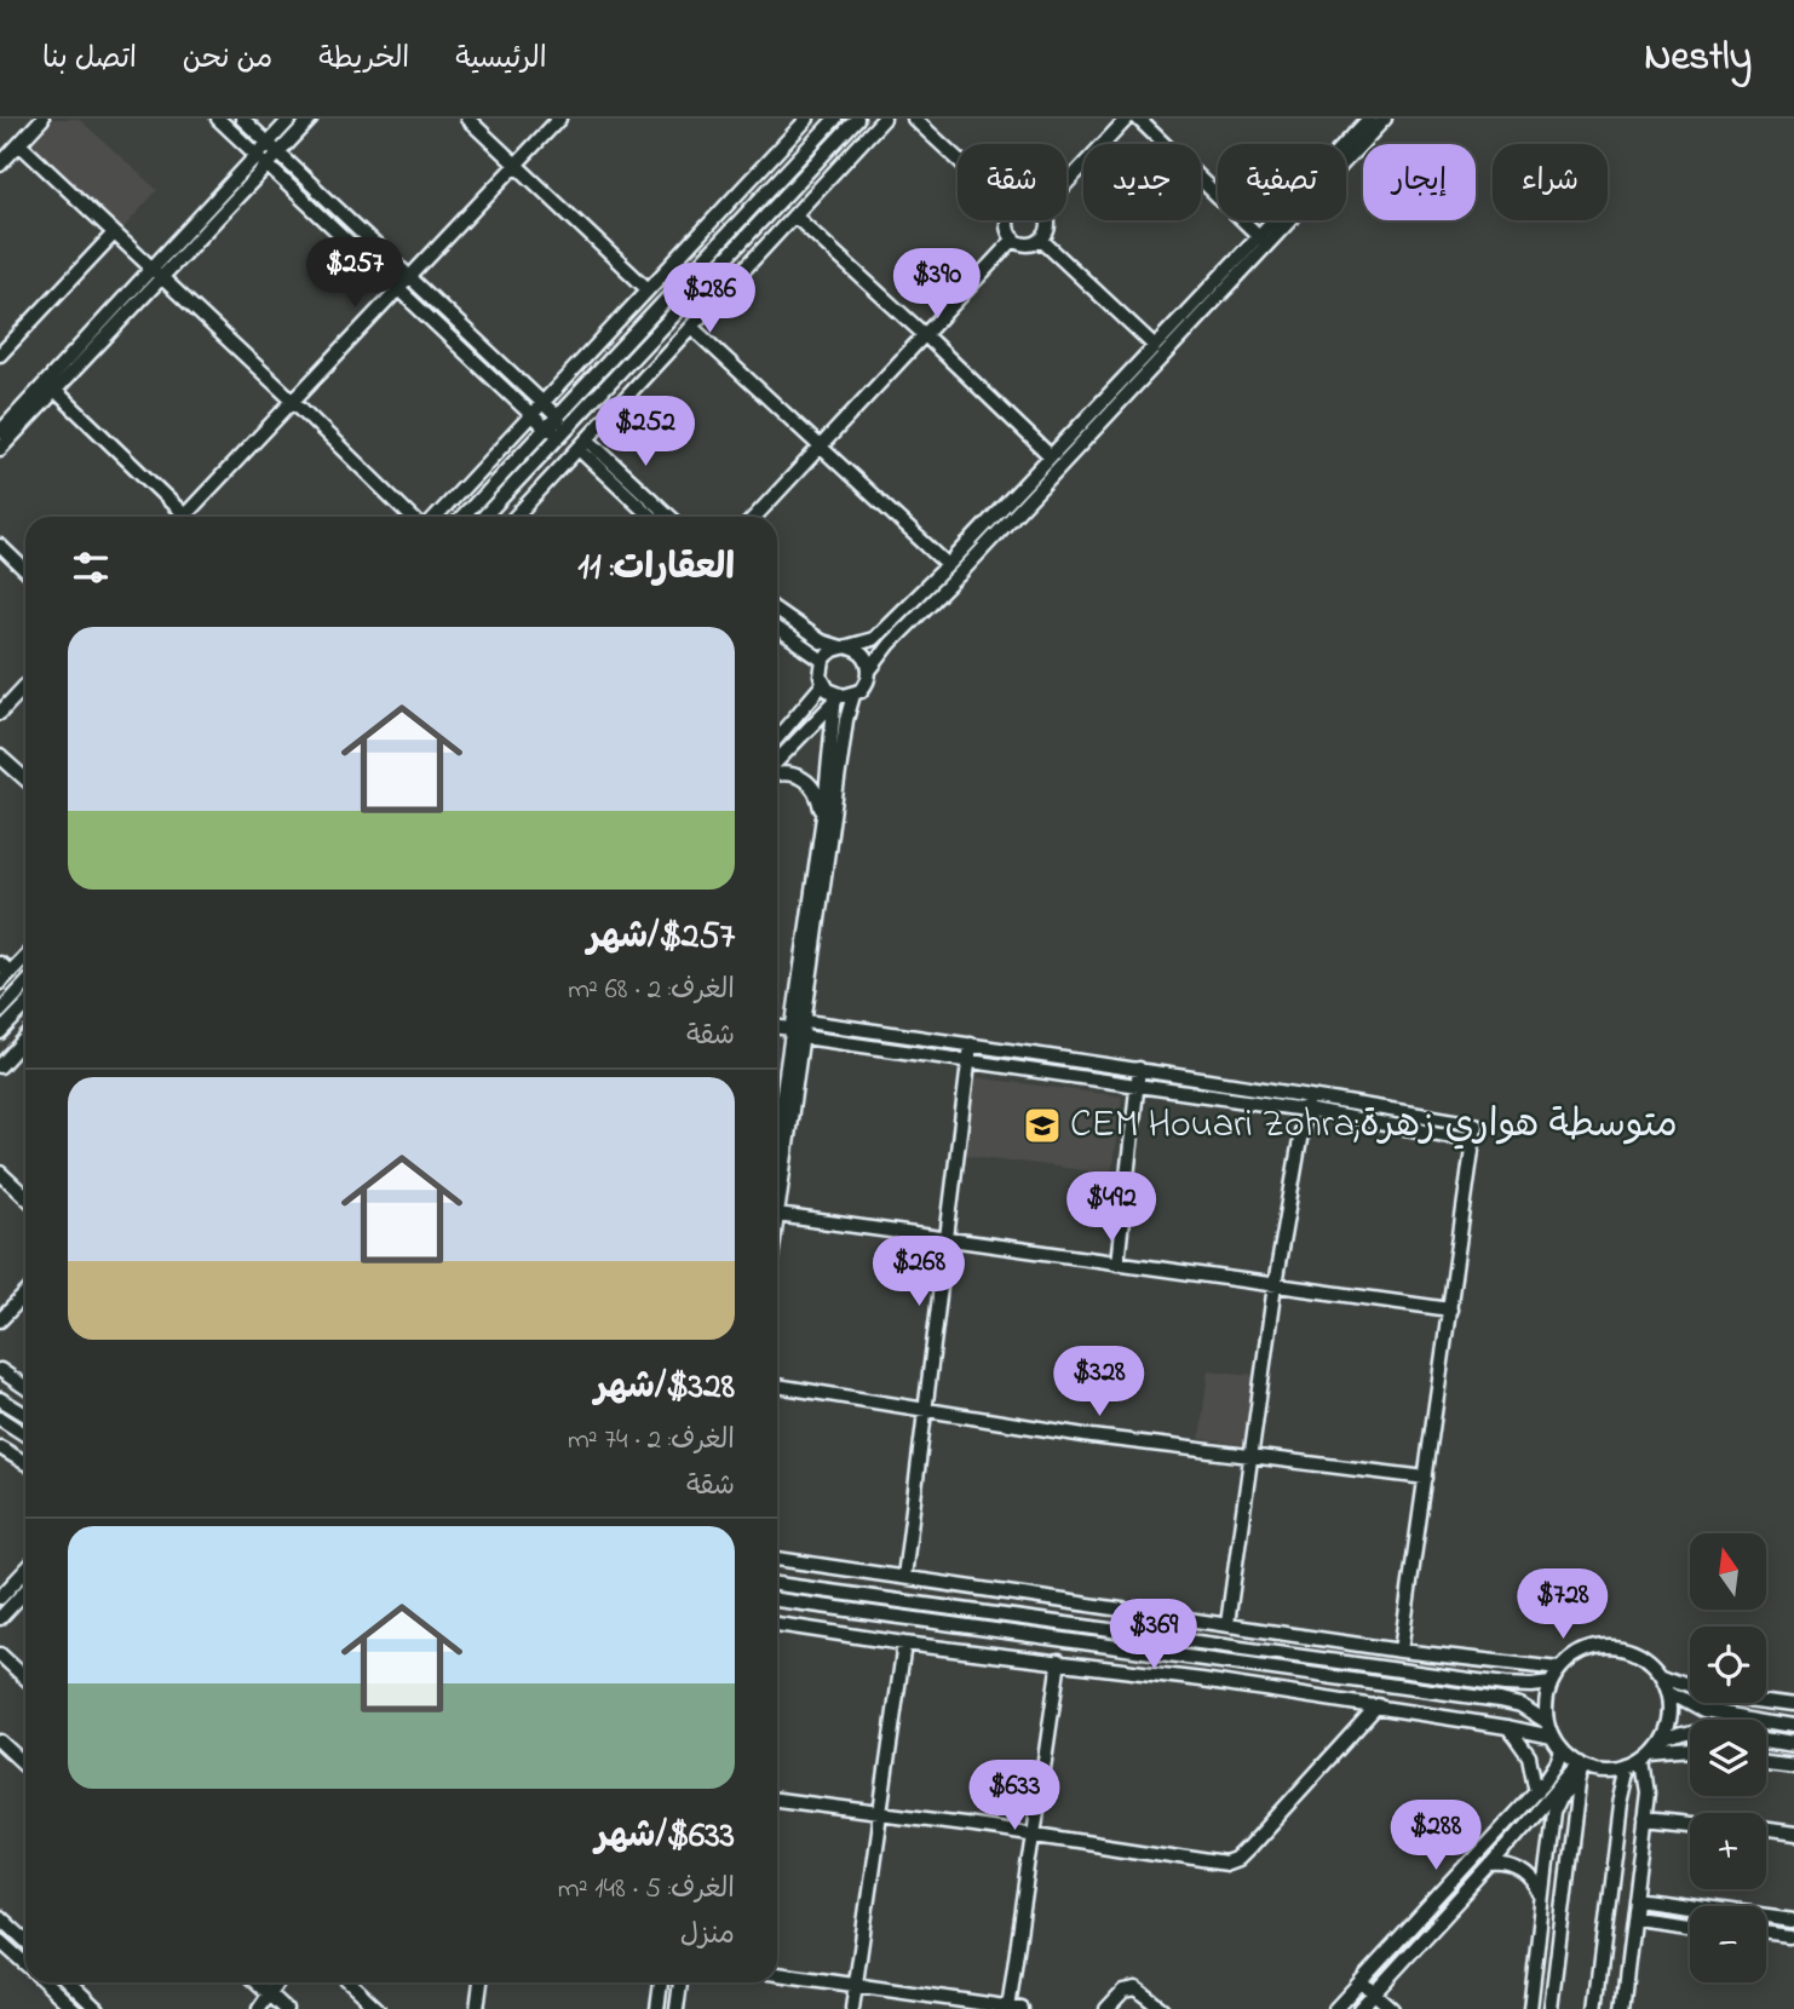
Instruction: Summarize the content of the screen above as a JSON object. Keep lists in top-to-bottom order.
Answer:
{
  "places": {
    "school or university": ["CEM Houari Zohra;متوسطة هواري زهرة"]
  },
  "north": "top",
  "page": {
    "header": "Nestly",
    "nav": [
      "الرئيسية",
      "الخريطة",
      "من نحن",
      "اتصل بنا"
    ],
    "chip": [
      "شراء",
      "إيجار",
      "تصفية",
      "جديد",
      "شقة"
    ],
    "price": [
      "$257",
      "$390",
      "$286",
      "$252",
      "$492",
      "$268",
      "$328",
      "$728",
      "$369",
      "$633",
      "$288"
    ],
    "heading": "العقارات: 11",
    "list": [
      {
        "name": "$257/شهر",
        "note": "الغرف: 2 · 68 m² · شقة"
      },
      {
        "name": "$328/شهر",
        "note": "الغرف: 2 · 74 m² · شقة"
      },
      {
        "name": "$633/شهر",
        "note": "الغرف: 5 · 148 m² · منزل"
      }
    ],
    "map_buttons": ["+", "−"]
  }
}
